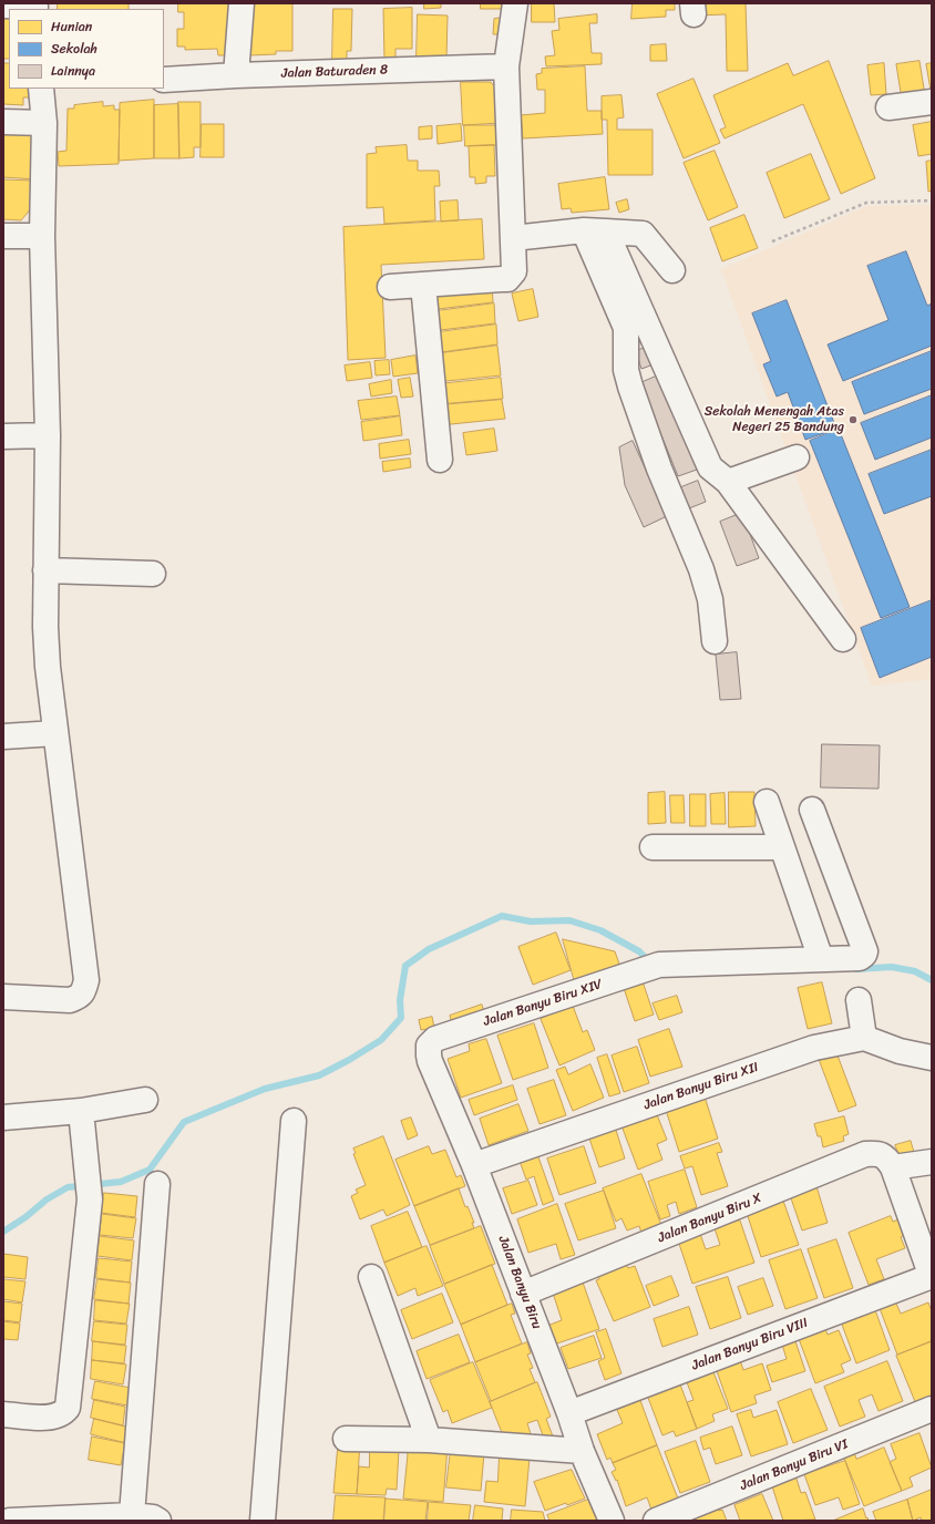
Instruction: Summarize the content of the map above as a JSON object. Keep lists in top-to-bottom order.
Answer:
{
  "streets": {
    "street": [
      "Jalan Baturaden 8",
      "Jalan Banyu Biru XIV",
      "Jalan Banyu Biru XII",
      "Jalan Banyu Biru X",
      "Jalan Banyu Biru",
      "Jalan Banyu Biru VIII",
      "Jalan Banyu Biru VI"
    ]
  },
  "crossings": [
    ["Jalan Banyu Biru XIV", "Jalan Banyu Biru"],
    ["Jalan Banyu Biru XII", "Jalan Banyu Biru"],
    ["Jalan Banyu Biru X", "Jalan Banyu Biru"],
    ["Jalan Banyu Biru", "Jalan Banyu Biru VIII"]
  ],
  "places": ["Sekolah Menengah Atas Negeri 25 Bandung"],
  "legend": ["Hunian", "Sekolah", "Lainnya"]
}
